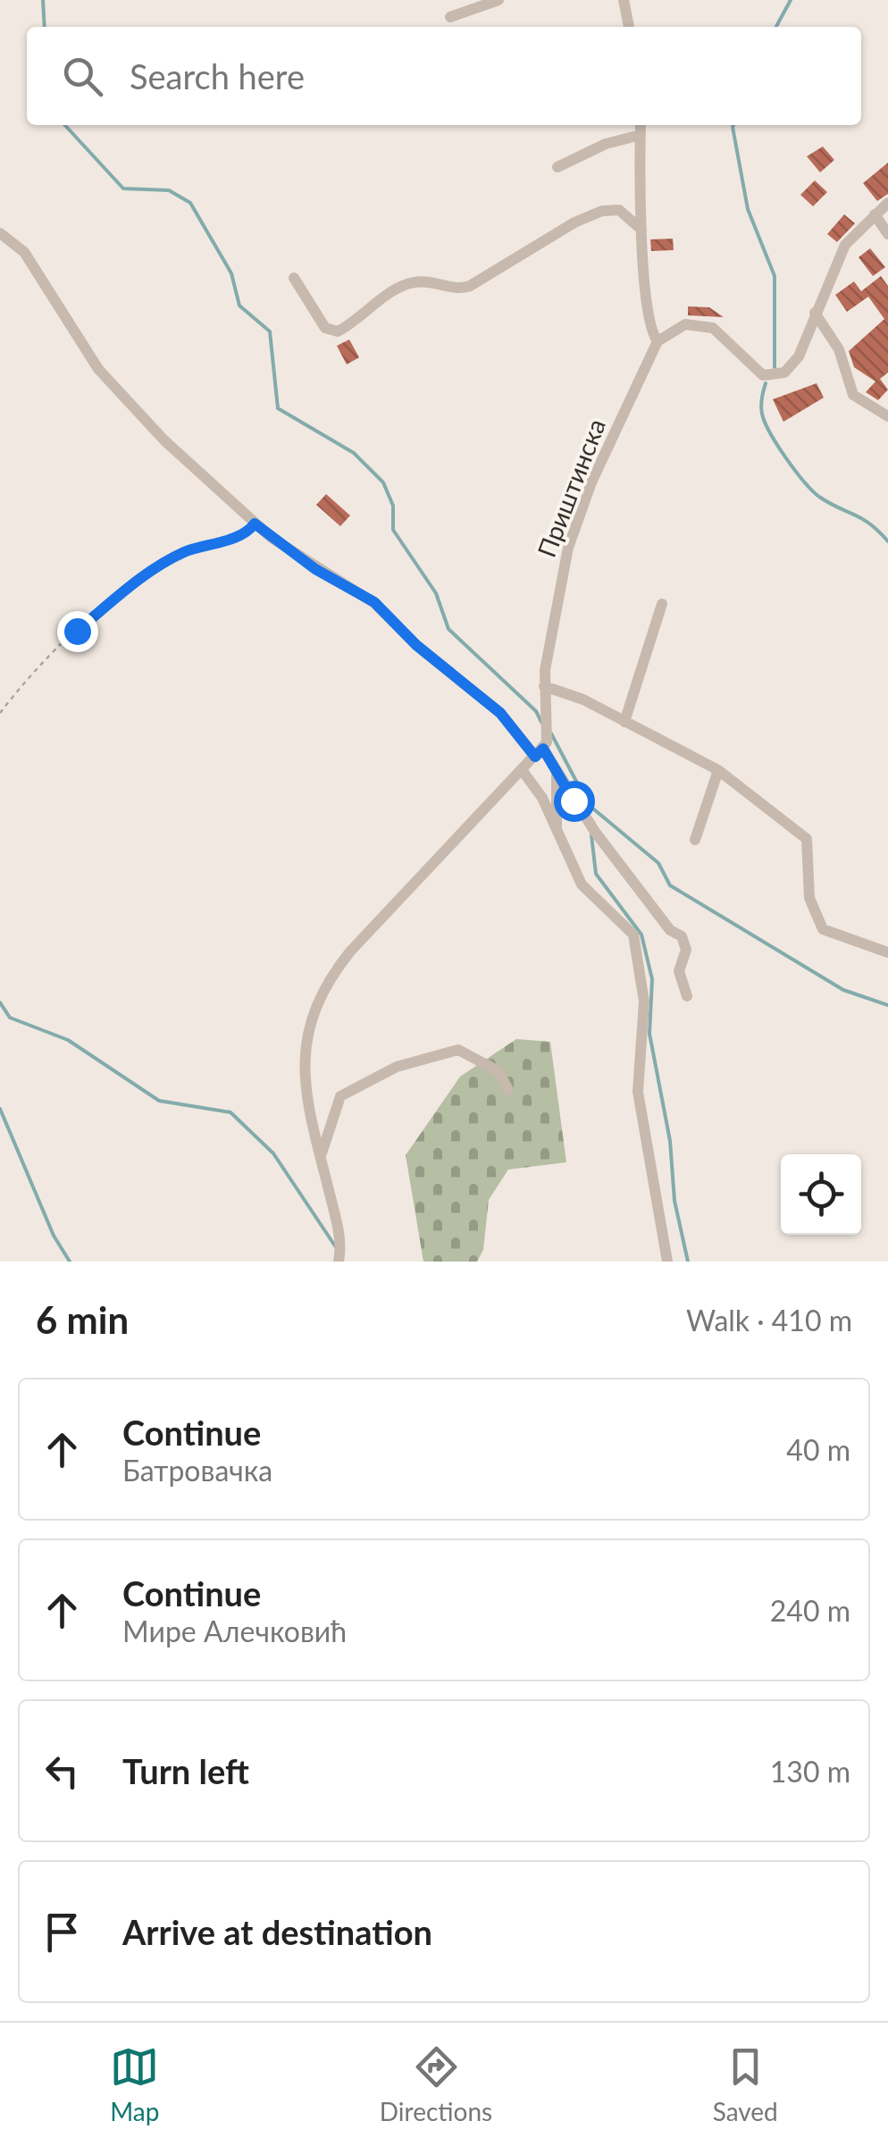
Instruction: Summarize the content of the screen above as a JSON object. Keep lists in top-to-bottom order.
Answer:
{
  "streets": {
    "street": ["Приштинска"]
  },
  "page": {
    "search": "Search here",
    "heading": ["6 min", "Walk · 410 m"],
    "list": [
      ["Continue", "Батровачка", "40 m"],
      ["Continue", "Мире Алечковић", "240 m"],
      ["Turn left", "130 m"],
      "Arrive at destination"
    ],
    "nav": ["Map", "Directions", "Saved"]
  }
}
